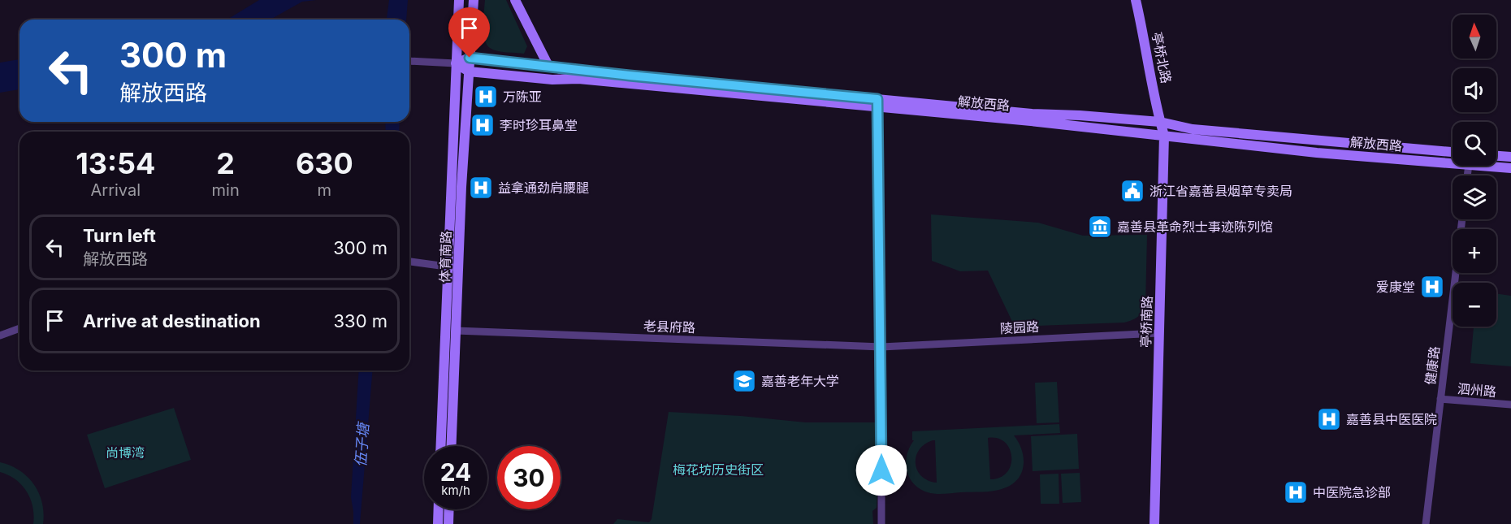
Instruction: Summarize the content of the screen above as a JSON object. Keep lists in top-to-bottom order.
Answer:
{
  "streets": {
    "main road": [
      "亭桥北路",
      "解放西路",
      "体育南路",
      "亭桥南路"
    ],
    "street": [
      "老县府路",
      "陵园路",
      "健康路",
      "泗州路"
    ]
  },
  "crossings": [
    ["亭桥北路", "解放西路"],
    ["亭桥北路", "亭桥南路"],
    ["解放西路", "体育南路"],
    ["解放西路", "亭桥南路"],
    ["体育南路", "老县府路"],
    ["亭桥南路", "陵园路"],
    ["老县府路", "陵园路"],
    ["健康路", "泗州路"]
  ],
  "water": ["伍子塘"],
  "parks": ["尚博湾", "梅花坊历史街区"],
  "places": {
    "hospital": [
      "万陈亚",
      "李时珍耳鼻堂",
      "益拿通劲肩腰腿",
      "爱康堂",
      "嘉善县中医医院",
      "中医院急诊部"
    ],
    "public building": ["浙江省嘉善县烟草专卖局"],
    "museum": ["嘉善县革命烈士事迹陈列馆"],
    "school or university": ["嘉善老年大学"]
  },
  "north": "top",
  "page": {
    "map_buttons": ["+", "−"],
    "turn": ["300 m", "解放西路"],
    "eta": [
      "13:54",
      "Arrival",
      "2",
      "min",
      "630",
      "m"
    ],
    "list": [
      {
        "name": "Turn left",
        "note": "解放西路",
        "value": "300 m"
      },
      {
        "name": "Arrive at destination",
        "value": "330 m"
      }
    ],
    "speed": "24 km/h",
    "limit": "30"
  }
}
